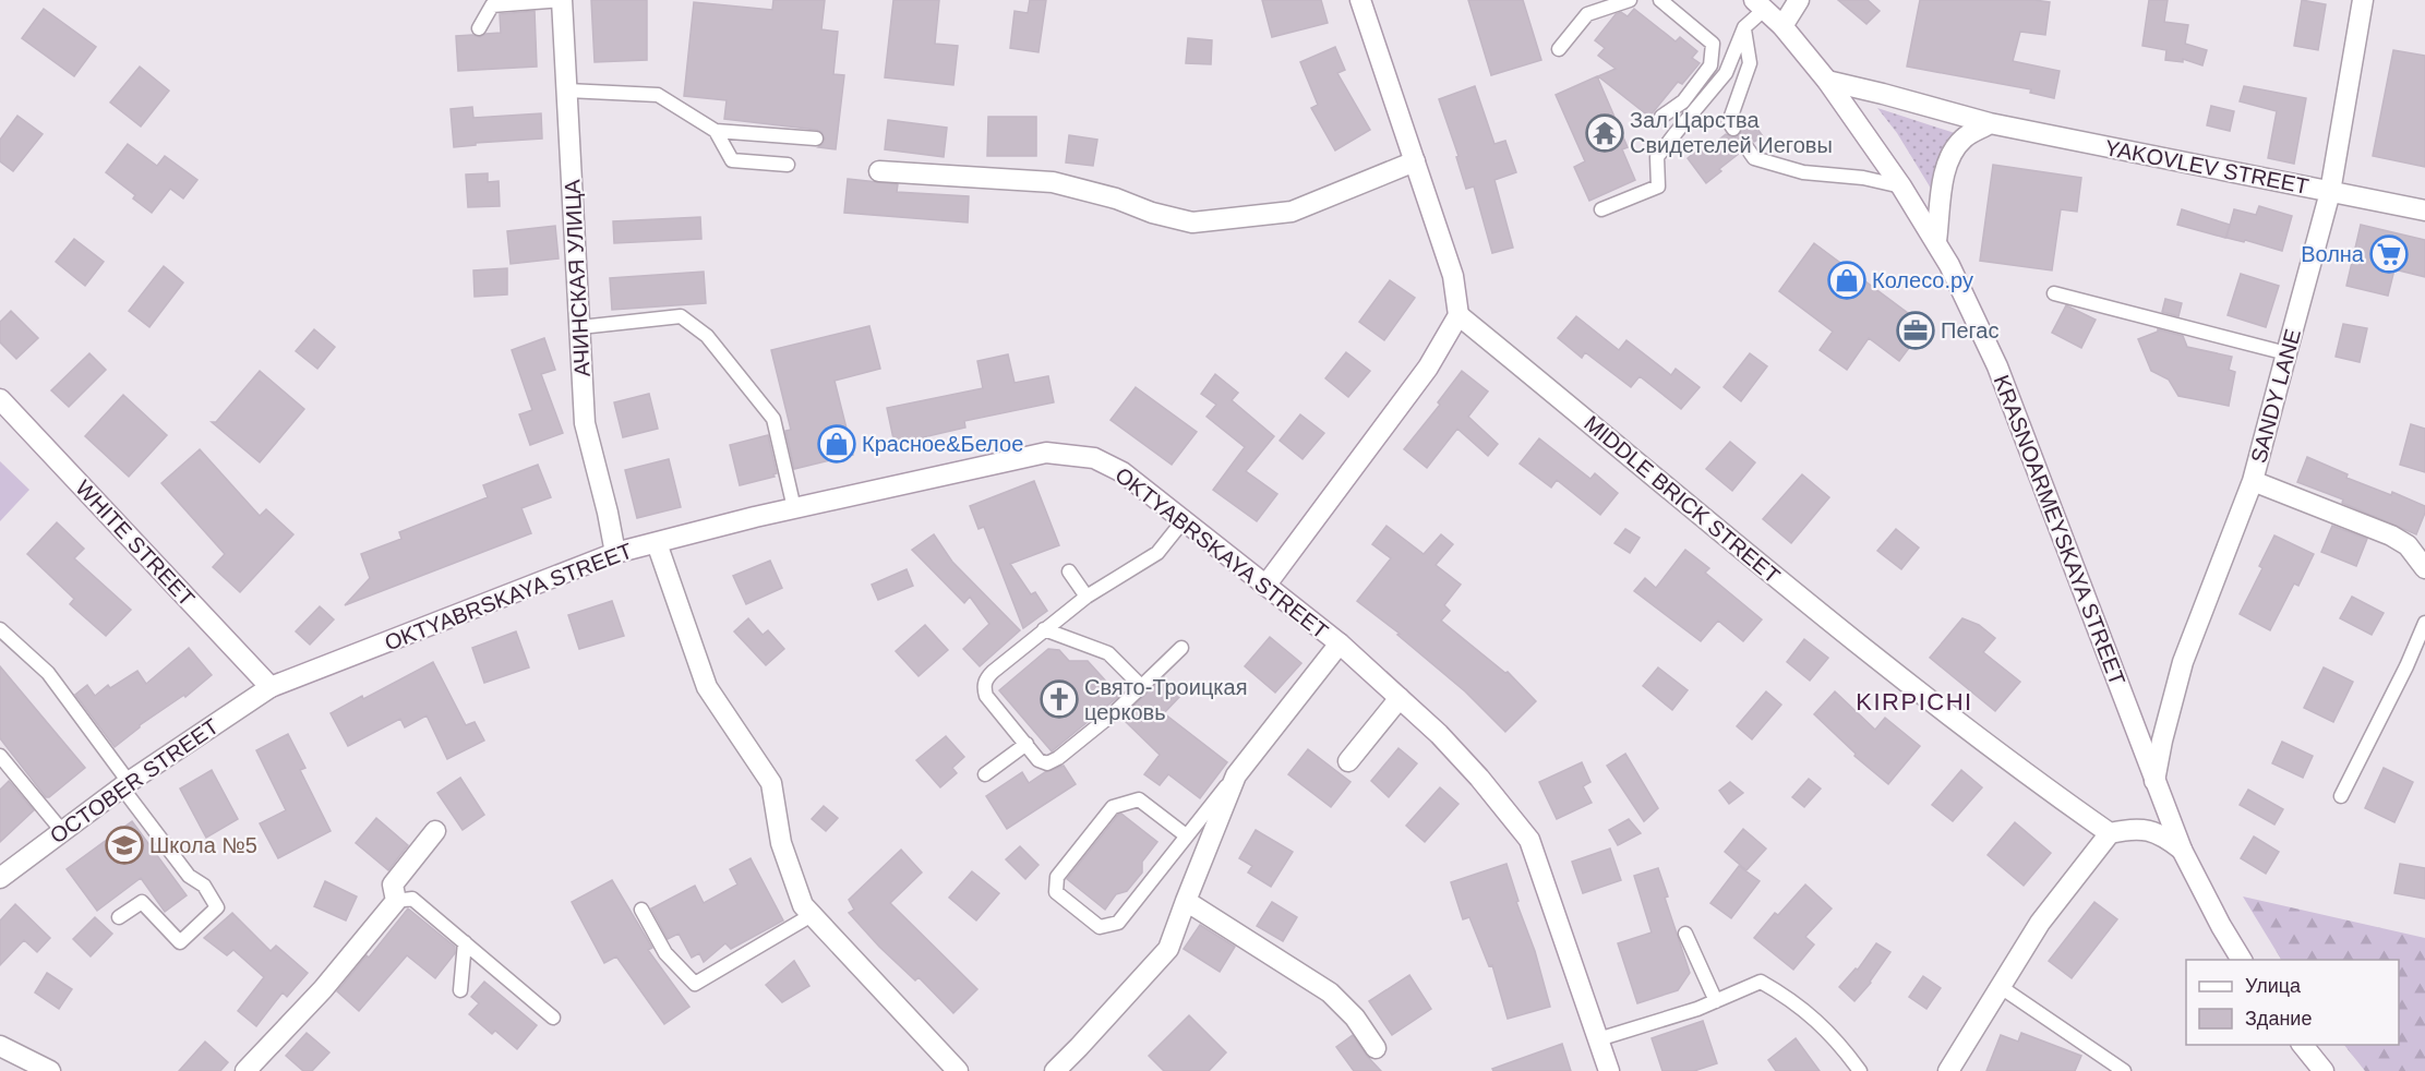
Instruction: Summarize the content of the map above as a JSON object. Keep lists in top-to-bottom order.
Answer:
{
  "streets": {
    "street": [
      "YAKOVLEV STREET",
      "АЧИНСКАЯ УЛИЦА",
      "SANDY LANE",
      "MIDDLE BRICK STREET",
      "KRASNOARMEYSKAYA STREET",
      "WHITE STREET",
      "OKTYABRSKAYA STREET",
      "OCTOBER STREET"
    ]
  },
  "crossings": [
    ["YAKOVLEV STREET", "SANDY LANE"],
    ["YAKOVLEV STREET", "KRASNOARMEYSKAYA STREET"],
    ["АЧИНСКАЯ УЛИЦА", "OKTYABRSKAYA STREET"],
    ["SANDY LANE", "KRASNOARMEYSKAYA STREET"],
    ["WHITE STREET", "OKTYABRSKAYA STREET"],
    ["WHITE STREET", "OCTOBER STREET"],
    ["OKTYABRSKAYA STREET", "OCTOBER STREET"]
  ],
  "districts": ["KIRPICHI"],
  "places": {
    "temple": ["Зал Царства Свидетелей Иеговы"],
    "supermarket": ["Волна"],
    "shop": ["Колесо.ру", "Красное&Белое"],
    "office": ["Пегас"],
    "church": ["Свято-Троицкая церковь"],
    "school or university": ["Школа №5"]
  },
  "legend": ["Улица", "Здание"]
}
